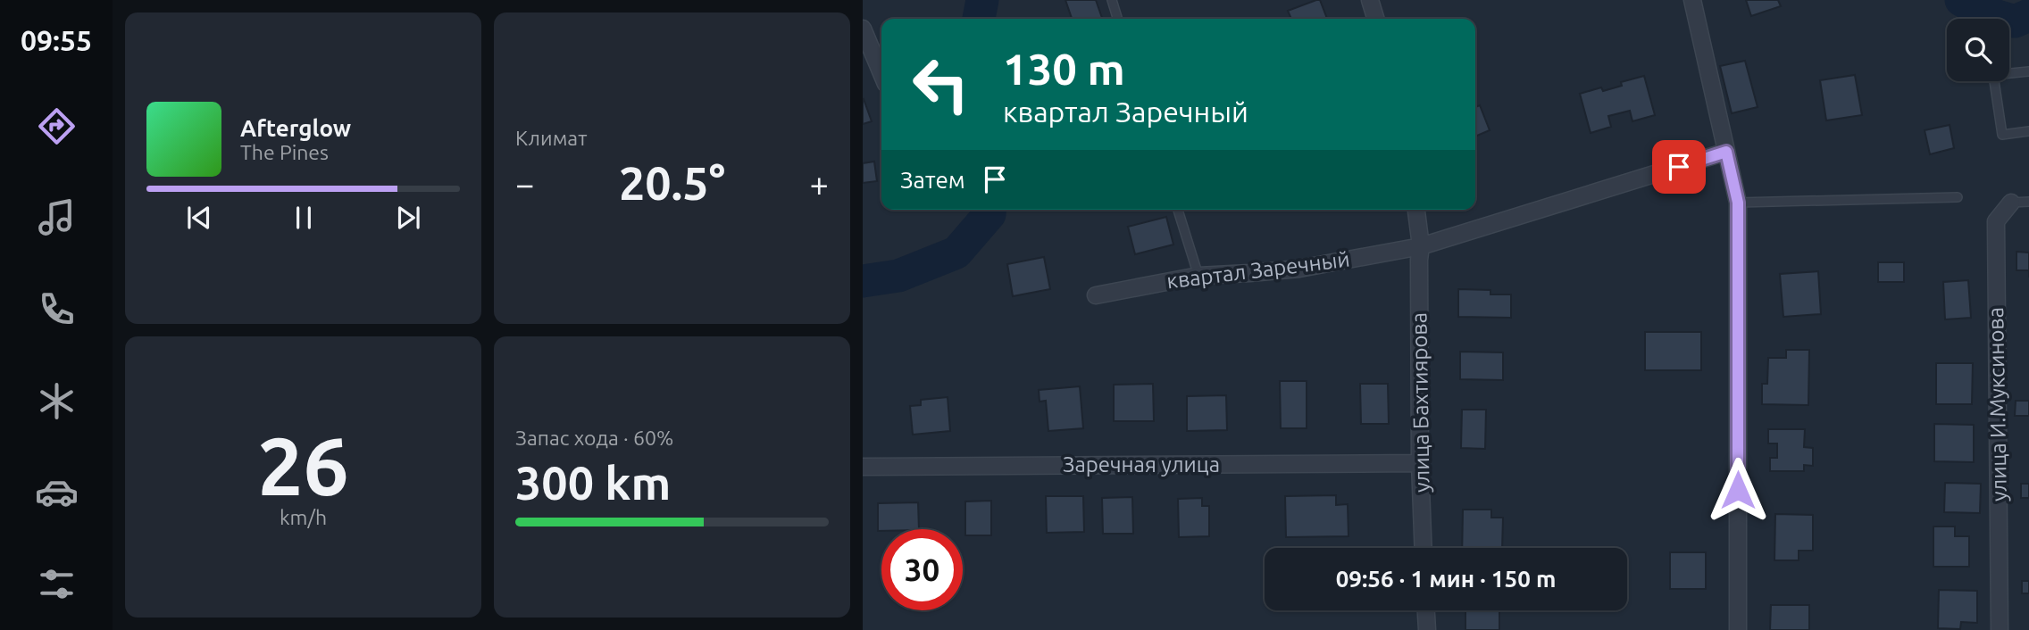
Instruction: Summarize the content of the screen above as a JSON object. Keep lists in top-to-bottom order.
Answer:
{
  "streets": {
    "street": [
      "квартал Заречный",
      "улица Бахтиярова",
      "улица И.Муксинова",
      "Заречная улица"
    ]
  },
  "crossings": [
    ["квартал Заречный", "улица Бахтиярова"],
    ["улица Бахтиярова", "Заречная улица"]
  ],
  "page": {
    "tabs": "09:55",
    "tile": [
      "Климат",
      ["26", "km/h"],
      ["Запас хода · 60%", "300 km"]
    ],
    "turn": ["130 m", "квартал Заречный"],
    "song": ["Afterglow", "The Pines"],
    "then": "Затем",
    "heat": ["−", "20.5°", "+"],
    "limit": "30",
    "trip": "09:56 · 1 мин · 150 m"
  }
}
